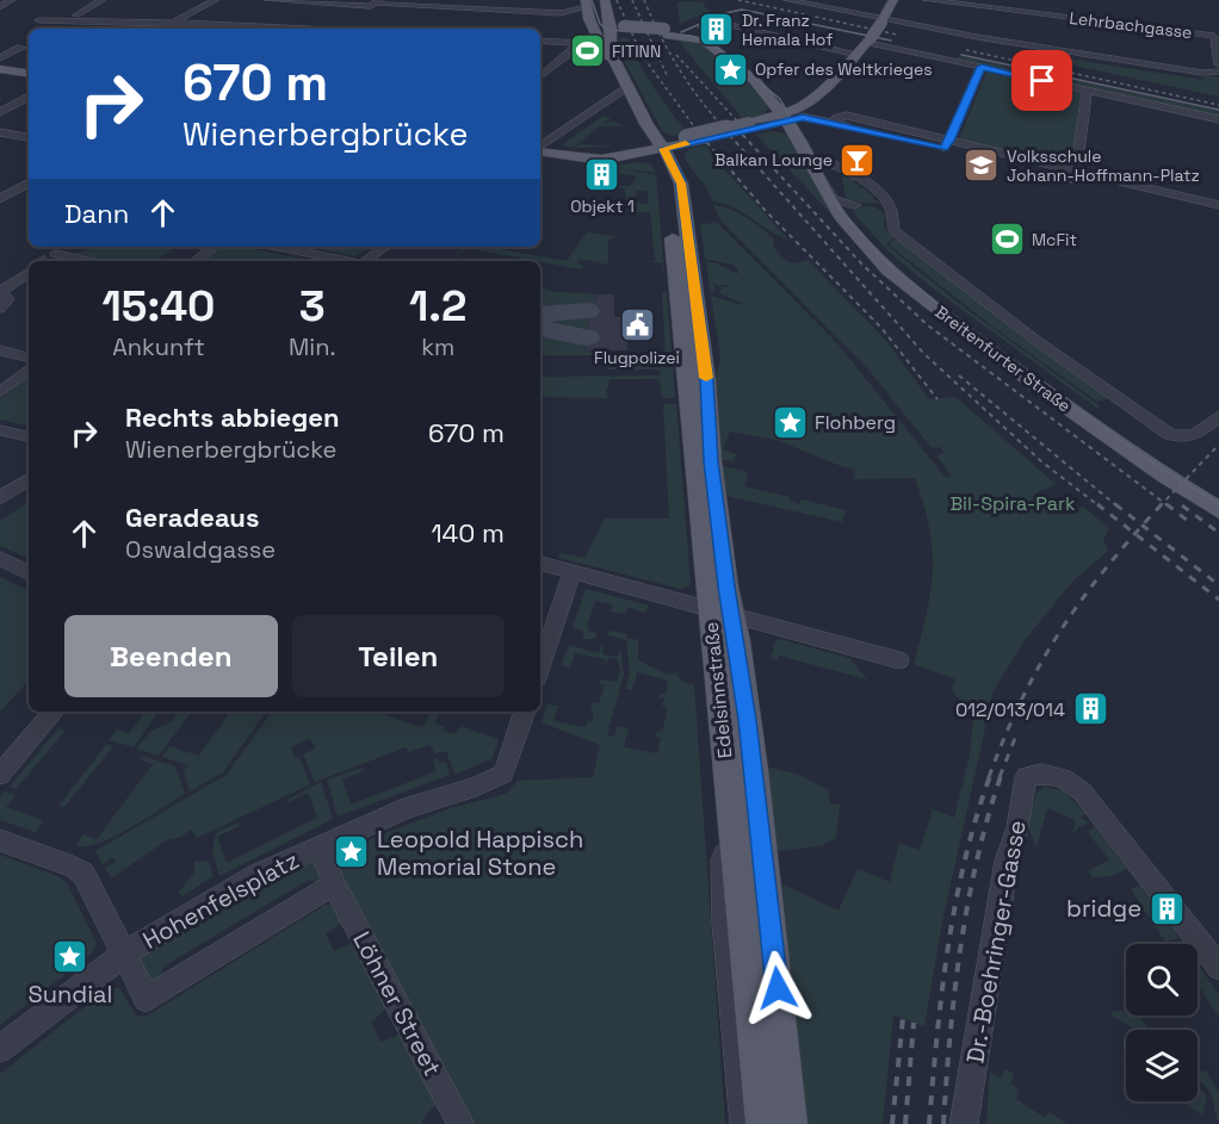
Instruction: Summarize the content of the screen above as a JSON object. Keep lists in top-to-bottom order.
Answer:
{
  "streets": {
    "main road": ["Breitenfurter Straße", "Edelsinnstraße"],
    "street": [
      "Lehrbachgasse",
      "Hohenfelsplatz",
      "Dr.-Boehringer-Gasse",
      "Löhner Street"
    ]
  },
  "crossings": [
    ["Hohenfelsplatz", "Löhner Street"]
  ],
  "parks": ["Bil-Spira-Park"],
  "places": {
    "building": [
      "Dr. Franz Hemala Hof",
      "Objekt 1",
      "012/013/014",
      "bridge"
    ],
    "sports": ["FITINN", "McFit"],
    "place": [
      "Opfer des Weltkrieges",
      "Flohberg",
      "Leopold Happisch Memorial Stone",
      "Sundial"
    ],
    "bar": ["Balkan Lounge"],
    "school or university": ["Volksschule Johann-Hoffmann-Platz"],
    "public building": ["Flugpolizei"]
  },
  "page": {
    "turn": ["670 m", "Wienerbergbrücke"],
    "then": "Dann",
    "eta": [
      "15:40",
      "Ankunft",
      "3",
      "Min.",
      "1.2",
      "km"
    ],
    "list": [
      {
        "name": "Rechts abbiegen",
        "note": "Wienerbergbrücke",
        "value": "670 m"
      },
      {
        "name": "Geradeaus",
        "note": "Oswaldgasse",
        "value": "140 m"
      }
    ],
    "buttons": ["Beenden", "Teilen"]
  }
}
